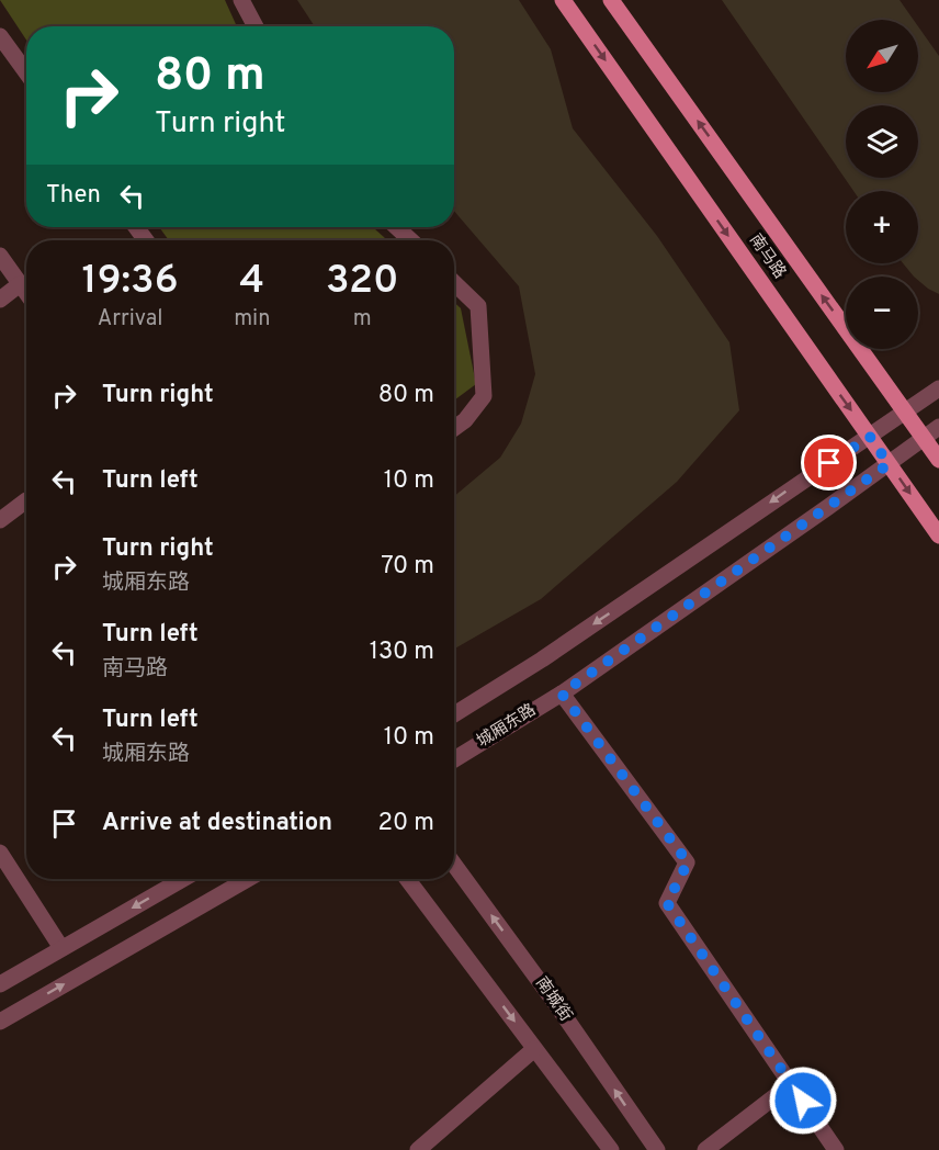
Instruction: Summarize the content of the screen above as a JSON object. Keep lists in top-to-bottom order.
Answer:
{
  "streets": {
    "main road": ["南马路"],
    "street": ["城厢东路", "南城街"]
  },
  "crossings": [
    ["南马路", "城厢东路"]
  ],
  "north": "bottom left",
  "page": {
    "map_buttons": ["+", "−"],
    "turn": ["80 m", "Turn right"],
    "then": "Then",
    "eta": [
      "19:36",
      "Arrival",
      "4",
      "min",
      "320",
      "m"
    ],
    "list": [
      {
        "name": "Turn right",
        "value": "80 m"
      },
      {
        "name": "Turn left",
        "value": "10 m"
      },
      {
        "name": "Turn right",
        "note": "城厢东路",
        "value": "70 m"
      },
      {
        "name": "Turn left",
        "note": "南马路",
        "value": "130 m"
      },
      {
        "name": "Turn left",
        "note": "城厢东路",
        "value": "10 m"
      },
      {
        "name": "Arrive at destination",
        "value": "20 m"
      }
    ]
  }
}
